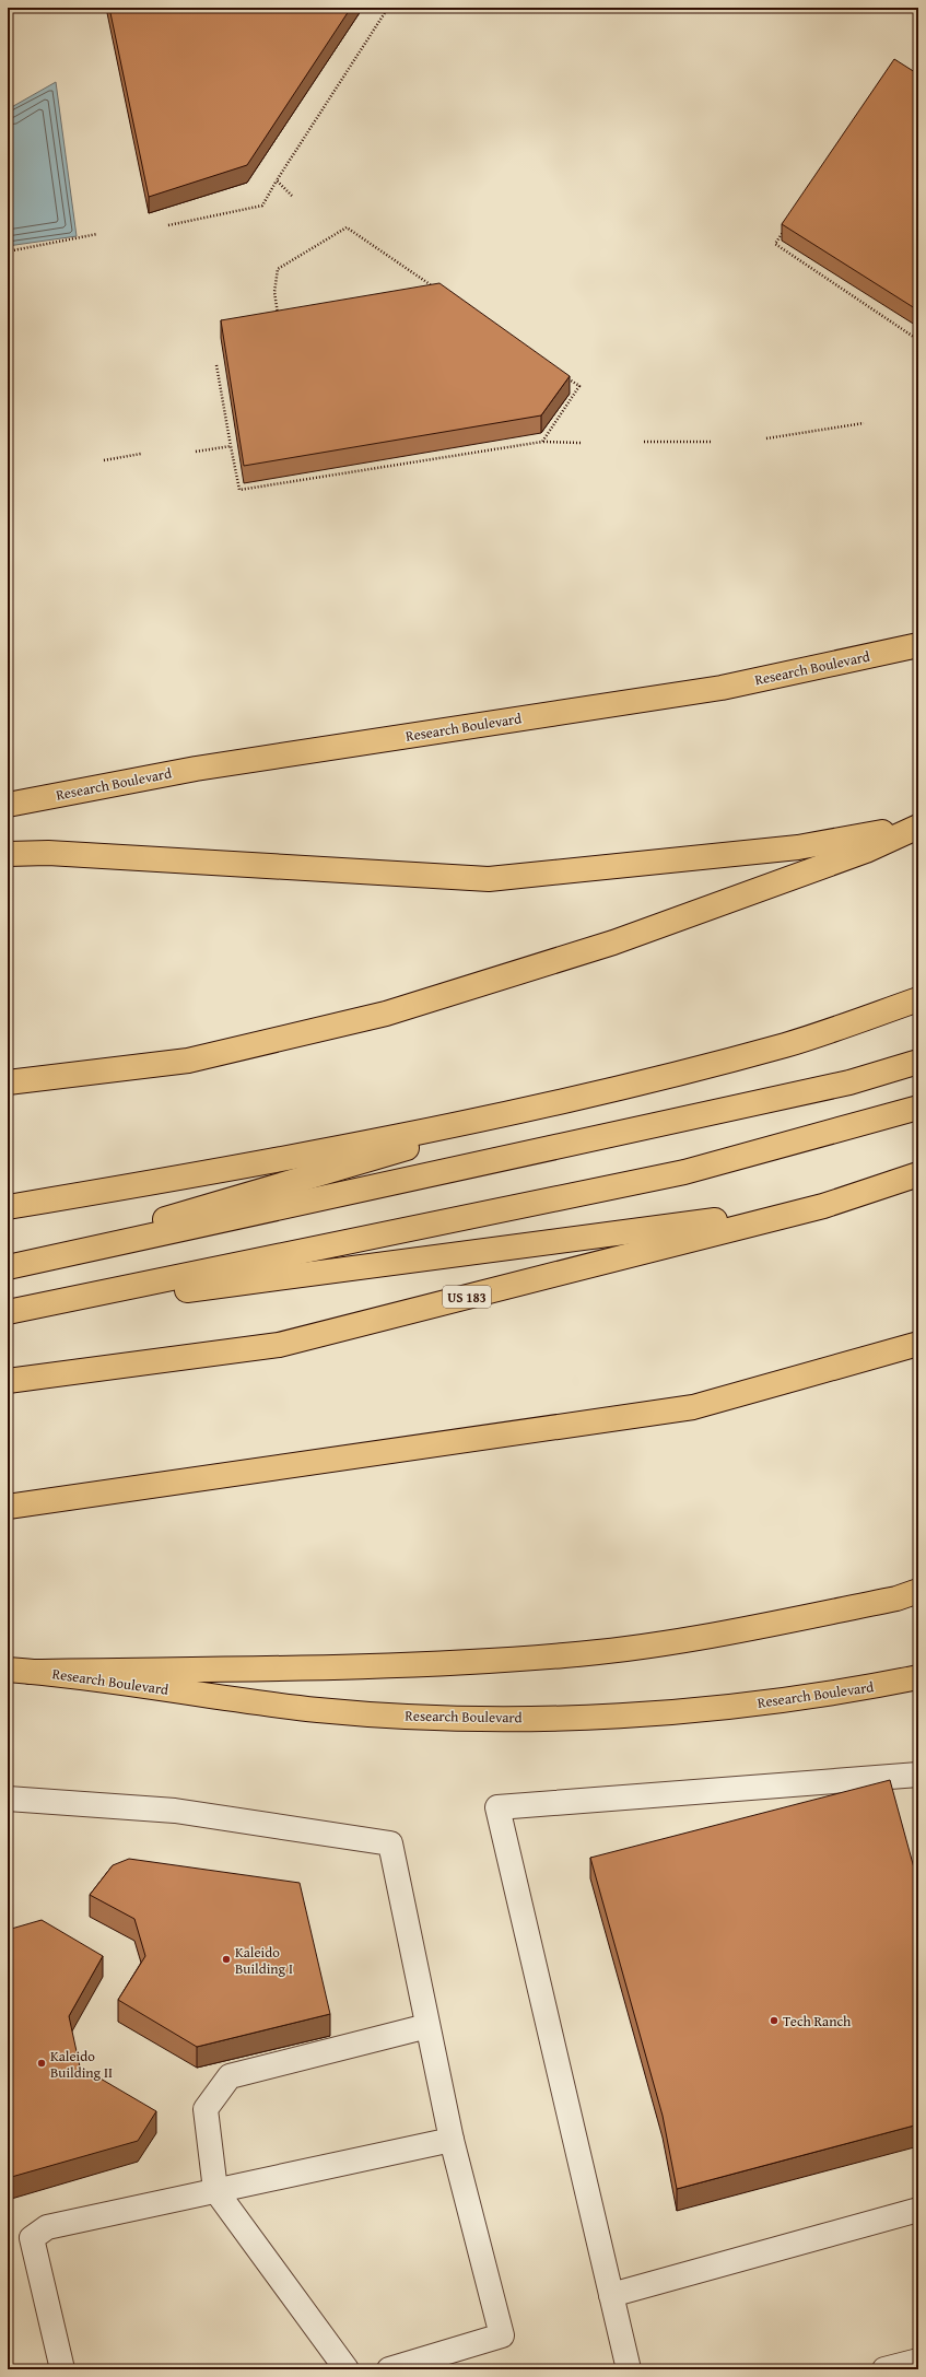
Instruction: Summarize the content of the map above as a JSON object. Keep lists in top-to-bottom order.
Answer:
{
  "streets": {
    "main road": ["Research Boulevard", "US 183"]
  },
  "places": ["Kaleido Building I", "Tech Ranch", "Kaleido Building II"]
}
